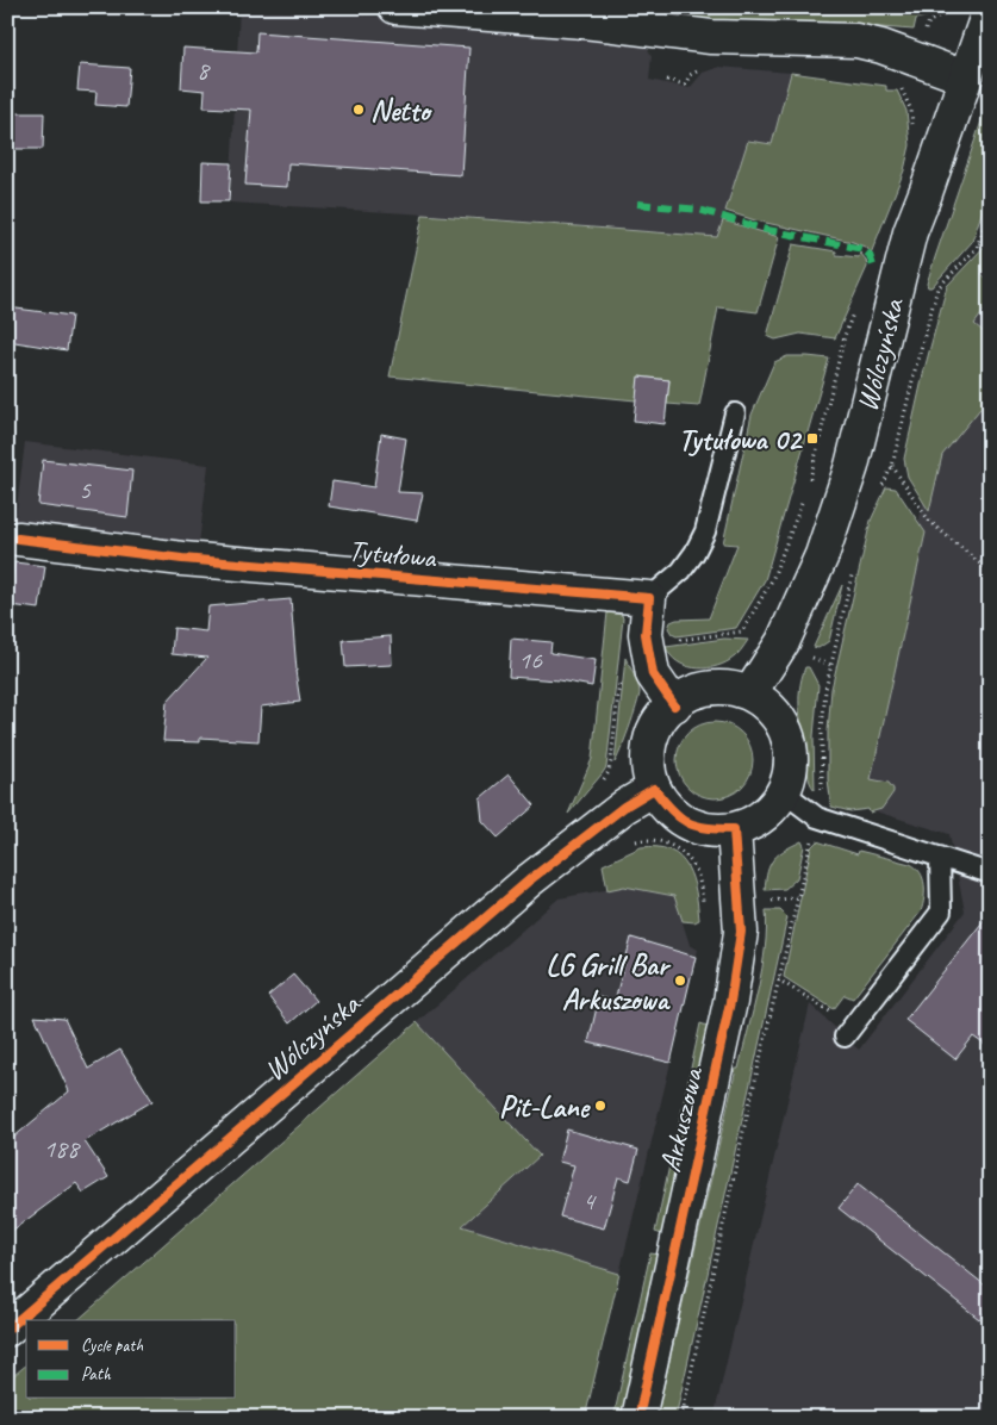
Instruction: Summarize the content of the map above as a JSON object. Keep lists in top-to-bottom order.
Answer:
{
  "streets": {
    "street": ["Wólczyńska", "Tytułowa", "Arkuszowa"]
  },
  "crossings": [
    ["Wólczyńska", "Arkuszowa"]
  ],
  "places": {
    "other": ["Netto", "LG Grill Bar Arkuszowa", "Pit-Lane"],
    "transit": ["Tytułowa 02"]
  },
  "house_numbers": [
    "8",
    "5",
    "16",
    "188",
    "4"
  ],
  "legend": ["Cycle path", "Path"]
}
